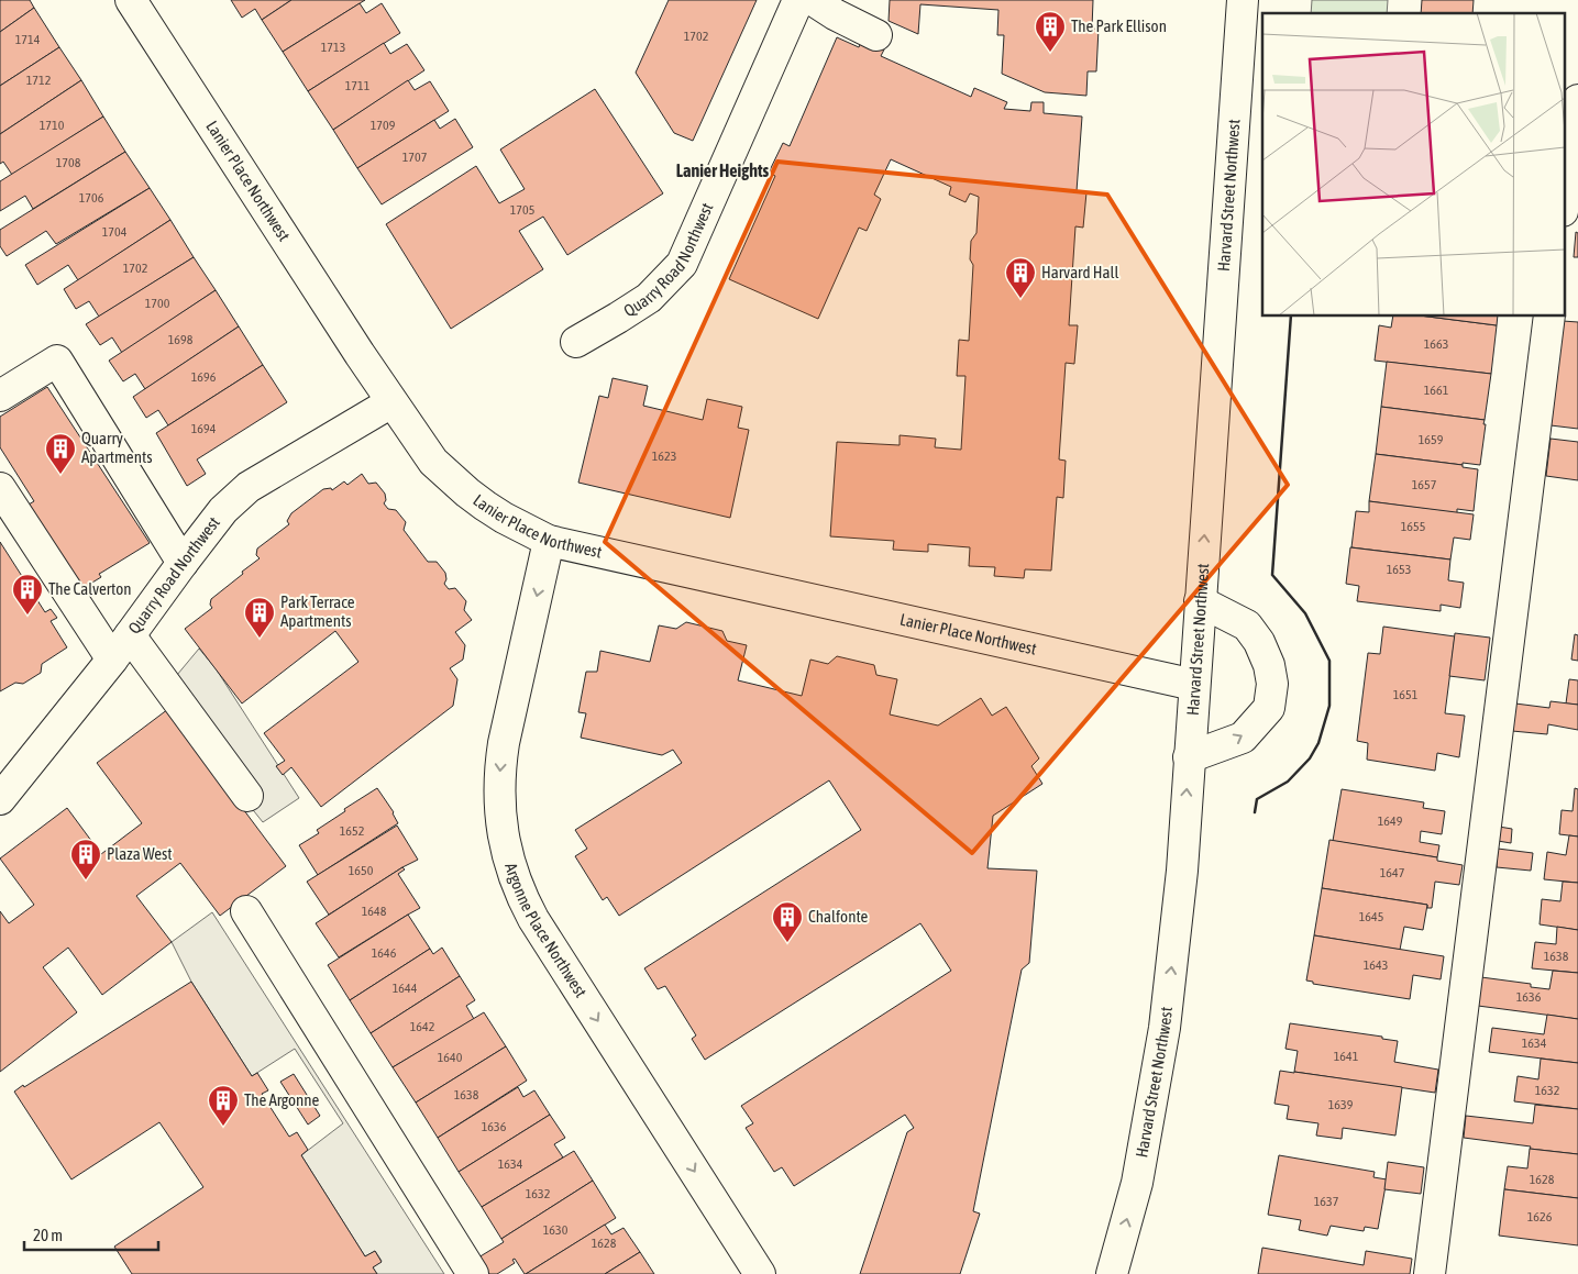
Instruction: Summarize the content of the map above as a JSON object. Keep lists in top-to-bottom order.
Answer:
{
  "streets": {
    "street": [
      "Lanier Place Northwest",
      "Harvard Street Northwest",
      "Quarry Road Northwest",
      "Argonne Place Northwest"
    ]
  },
  "crossings": [
    ["Lanier Place Northwest", "Harvard Street Northwest"],
    ["Lanier Place Northwest", "Quarry Road Northwest"],
    ["Lanier Place Northwest", "Argonne Place Northwest"]
  ],
  "one_way": ["Harvard Street Northwest"],
  "districts": ["Lanier Heights"],
  "places": {
    "building": [
      "The Park Ellison",
      "Harvard Hall",
      "Quarry Apartments",
      "The Calverton",
      "Park Terrace Apartments",
      "Plaza West",
      "Chalfonte",
      "The Argonne"
    ]
  },
  "house_numbers": [
    "1702",
    "1714",
    "1713",
    "1712",
    "1711",
    "1710",
    "1709",
    "1707",
    "1708",
    "1706",
    "1705",
    "1704",
    "1702",
    "1700",
    "1698",
    "1663",
    "1696",
    "1661",
    "1694",
    "1659",
    "1623",
    "1657",
    "1655",
    "1653",
    "1651",
    "1649",
    "1652",
    "1650",
    "1647",
    "1648",
    "1645",
    "1646",
    "1638",
    "1643",
    "1644",
    "1636",
    "1642",
    "1634",
    "1641",
    "1640",
    "1632",
    "1638",
    "1639",
    "1636",
    "1634",
    "1628",
    "1632",
    "1637",
    "1626",
    "1630",
    "1628"
  ],
  "scale_bar": "20 m"
}
